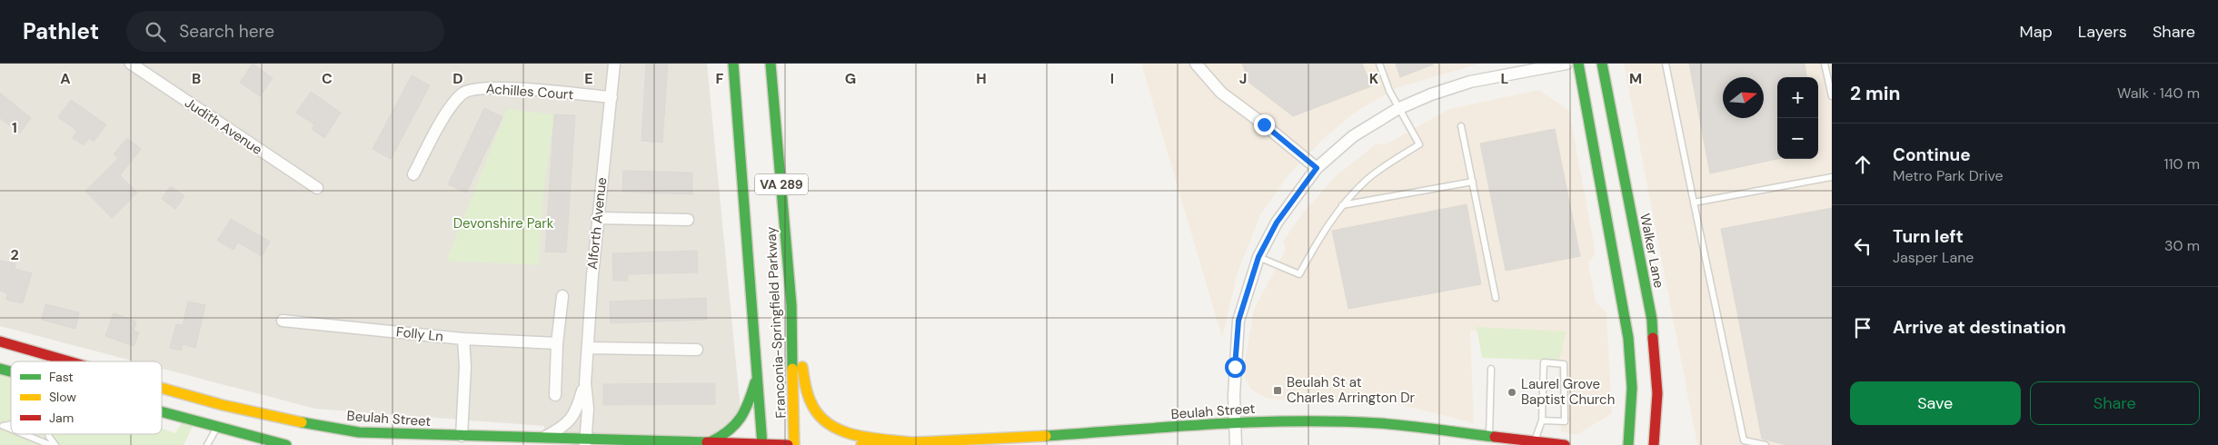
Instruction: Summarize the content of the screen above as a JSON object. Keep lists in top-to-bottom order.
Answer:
{
  "streets": {
    "main road": [
      "VA 289",
      "Walker Lane",
      "Franconia-Springfield Parkway",
      "Beulah Street"
    ],
    "street": [
      "Achilles Court",
      "Judith Avenue",
      "Alforth Avenue",
      "Folly Ln"
    ]
  },
  "crossings": [
    ["Achilles Court", "Alforth Avenue"],
    ["Alforth Avenue", "Beulah Street"],
    ["Franconia-Springfield Parkway", "Beulah Street"]
  ],
  "parks": ["Devonshire Park"],
  "places": {
    "transit": ["Beulah St at Charles Arrington Dr"],
    "other": ["Laurel Grove Baptist Church"]
  },
  "legend": ["Fast", "Slow", "Jam"],
  "north": "right",
  "page": {
    "header": "Pathlet",
    "search": "Search here",
    "nav": ["Map", "Layers", "Share"],
    "heading": ["2 min", "Walk · 140 m"],
    "map_buttons": ["+", "−"],
    "list": [
      ["Continue", "Metro Park Drive", "110 m"],
      ["Turn left", "Jasper Lane", "30 m"],
      "Arrive at destination"
    ],
    "buttons": ["Save", "Share"]
  },
  "grid": {
    "columns": [
      "A",
      "B",
      "C",
      "D",
      "E",
      "F",
      "G",
      "H",
      "I",
      "J",
      "K",
      "L",
      "M"
    ],
    "rows": ["1", "2"]
  }
}
